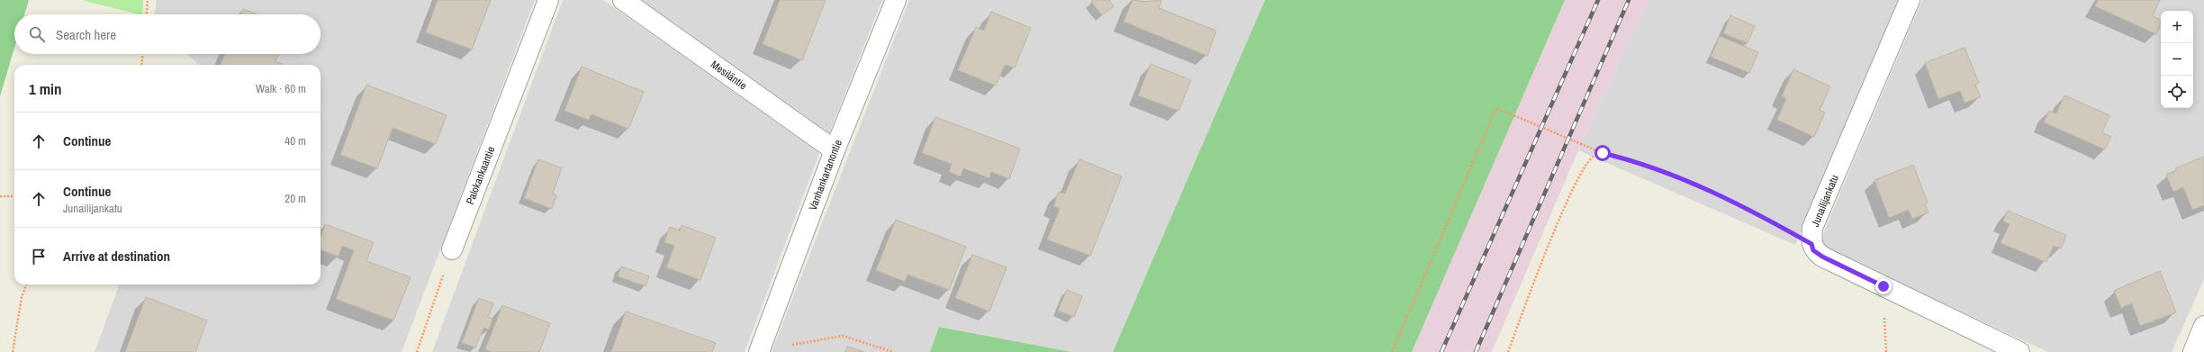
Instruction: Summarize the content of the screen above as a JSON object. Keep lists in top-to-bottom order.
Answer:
{
  "streets": {
    "street": [
      "Mesiläntie",
      "Palokankaantie",
      "Vanhankartanontie",
      "Junailijankatu"
    ]
  },
  "crossings": [
    ["Mesiläntie", "Vanhankartanontie"]
  ],
  "page": {
    "map_buttons": ["+", "−"],
    "search": "Search here",
    "heading": ["1 min", "Walk · 60 m"],
    "list": [
      ["Continue", "40 m"],
      ["Continue", "Junailijankatu", "20 m"],
      "Arrive at destination"
    ]
  }
}
